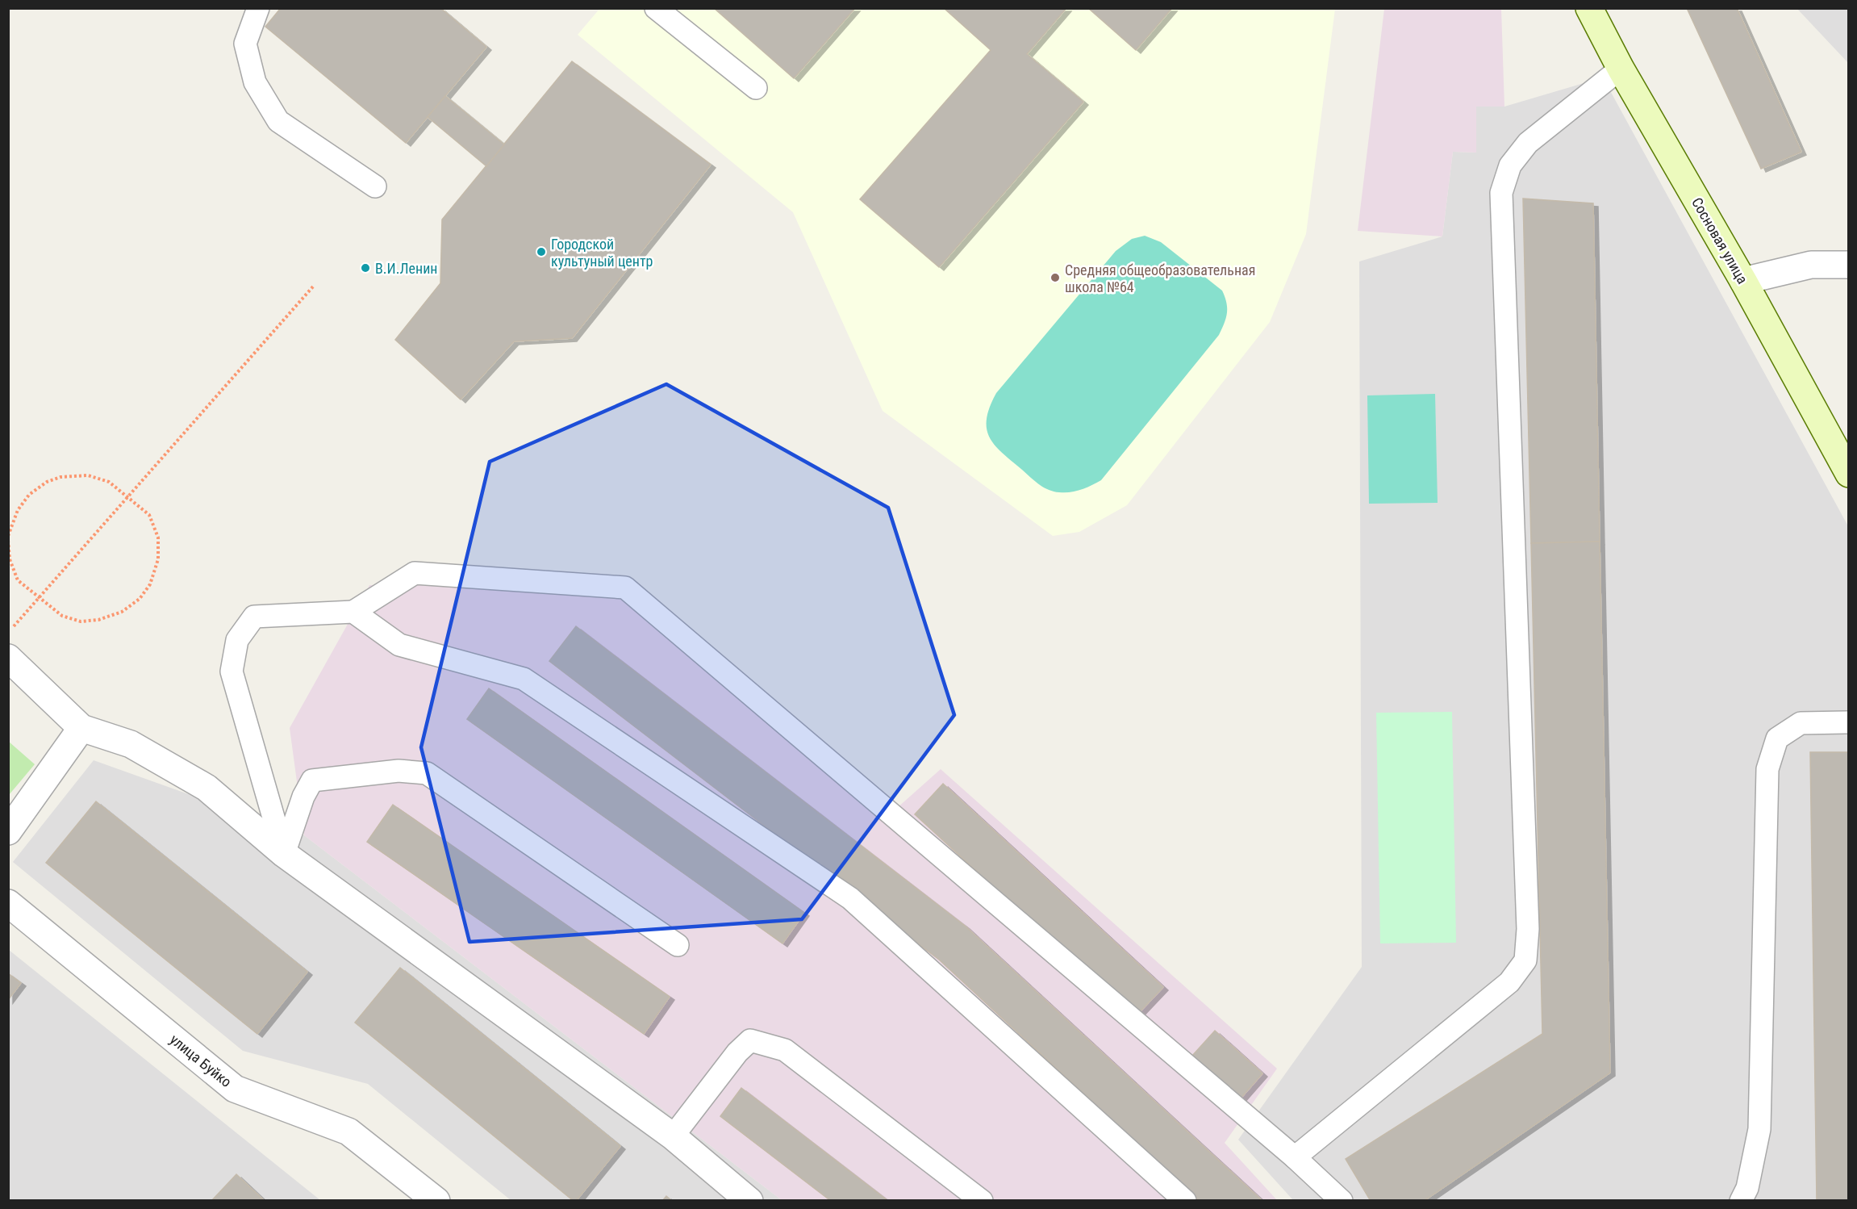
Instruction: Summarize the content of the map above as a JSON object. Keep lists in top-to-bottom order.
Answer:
{
  "streets": {
    "street": ["Сосновая улица", "улица Буйко"]
  },
  "places": ["Городской культуный центр", "В.И.Ленин", "Средняя общеобразовательная школа №64"]
}
